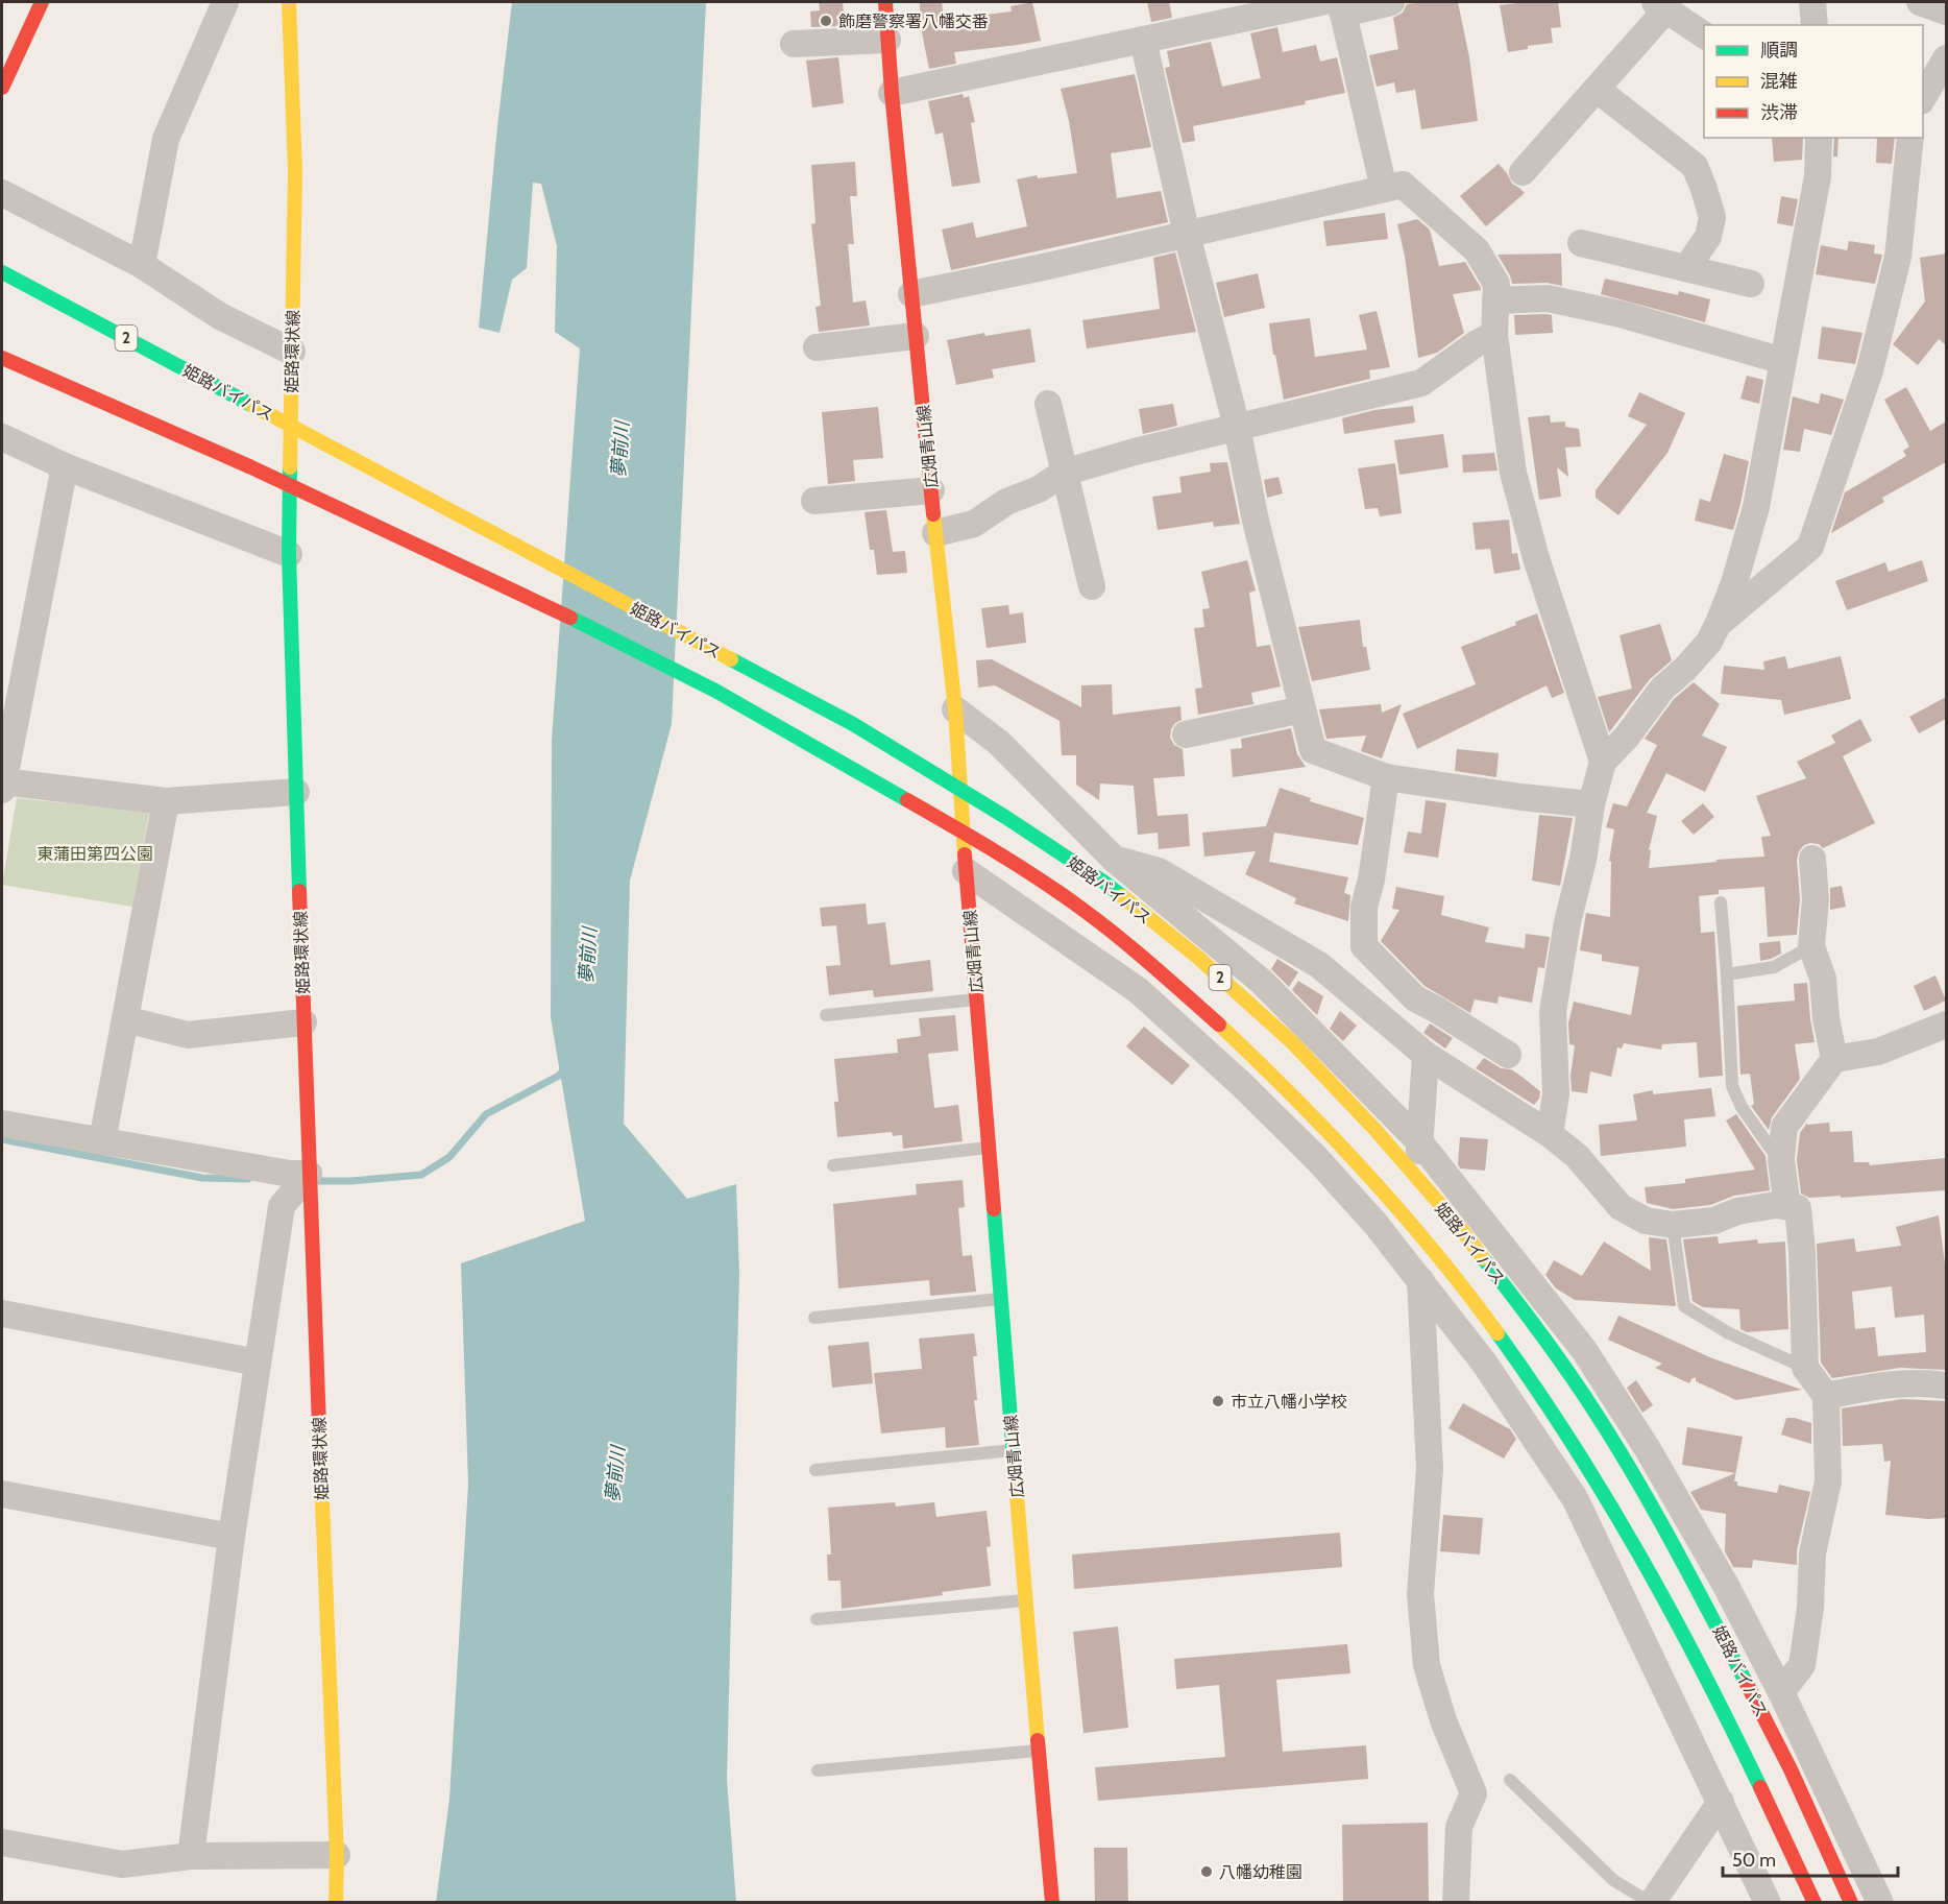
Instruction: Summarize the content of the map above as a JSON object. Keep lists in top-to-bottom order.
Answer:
{
  "streets": {
    "main road": [
      "2",
      "姫路環状線",
      "姫路バイパス",
      "広畑青山線"
    ]
  },
  "water": ["夢前川"],
  "parks": ["東蒲田第四公園"],
  "places": ["飾磨警察署八幡交番", "市立八幡小学校", "八幡幼稚園"],
  "legend": ["順調", "混雑", "渋滞"],
  "scale_bar": "50 m"
}
